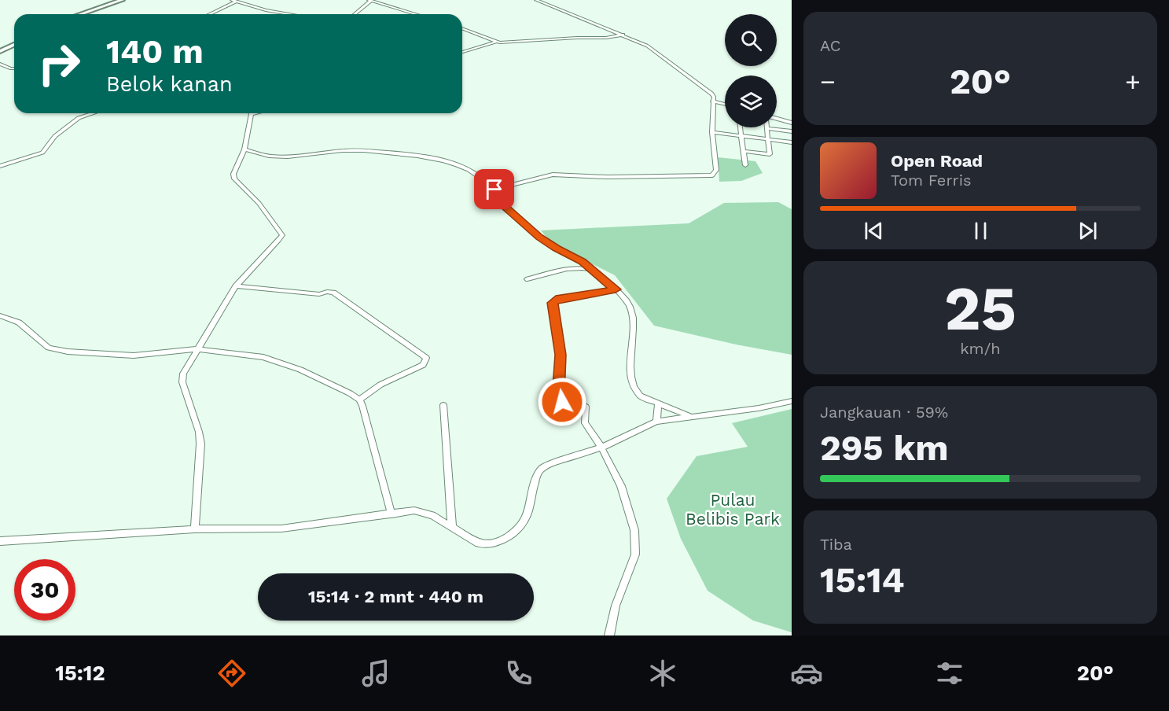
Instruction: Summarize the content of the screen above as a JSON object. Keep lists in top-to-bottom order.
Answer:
{
  "parks": ["Pulau Belibis Park"],
  "page": {
    "tile": [
      "AC",
      ["25", "km/h"],
      ["Jangkauan · 59%", "295 km"],
      ["Tiba", "15:14"]
    ],
    "turn": ["140 m", "Belok kanan"],
    "heat": ["−", "20°", "+"],
    "song": ["Open Road", "Tom Ferris"],
    "limit": "30",
    "trip": "15:14 · 2 mnt · 440 m",
    "tabs": ["15:12", "20°"]
  }
}
